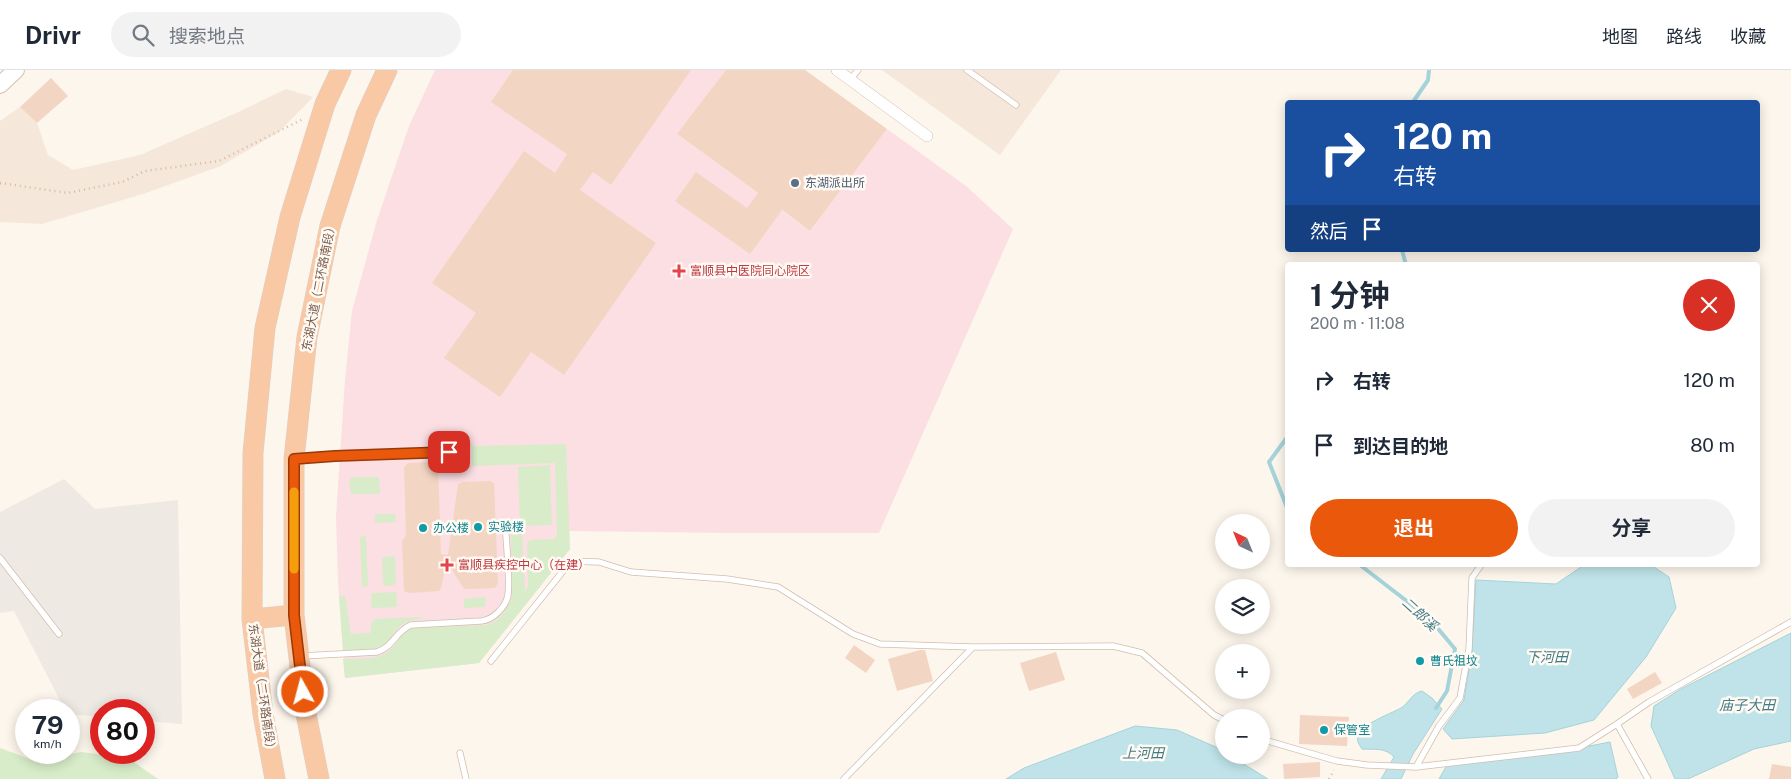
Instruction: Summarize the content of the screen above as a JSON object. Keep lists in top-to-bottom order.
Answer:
{
  "streets": {
    "highway": ["东湖大道（二环路南段）"]
  },
  "water": [
    "二郎溪",
    "下河田",
    "庙子大田",
    "上河田"
  ],
  "places": {
    "other": [
      "东湖派出所",
      "实验楼",
      "办公楼",
      "曹氏祖坟",
      "保管室"
    ],
    "health": ["富顺县中医院同心院区", "富顺县疾控中心（在建）"]
  },
  "north": "top left",
  "page": {
    "header": "Drivr",
    "search": "搜索地点",
    "nav": ["地图", "路线", "收藏"],
    "turn": ["120 m", "右转"],
    "then": "然后",
    "heading": ["1 分钟", "200 m · 11:08"],
    "list": [
      {
        "name": "右转",
        "value": "120 m"
      },
      {
        "name": "到达目的地",
        "value": "80 m"
      }
    ],
    "buttons": ["退出", "分享"],
    "map_buttons": ["+", "−"],
    "speed": "79 km/h",
    "limit": "80"
  }
}
